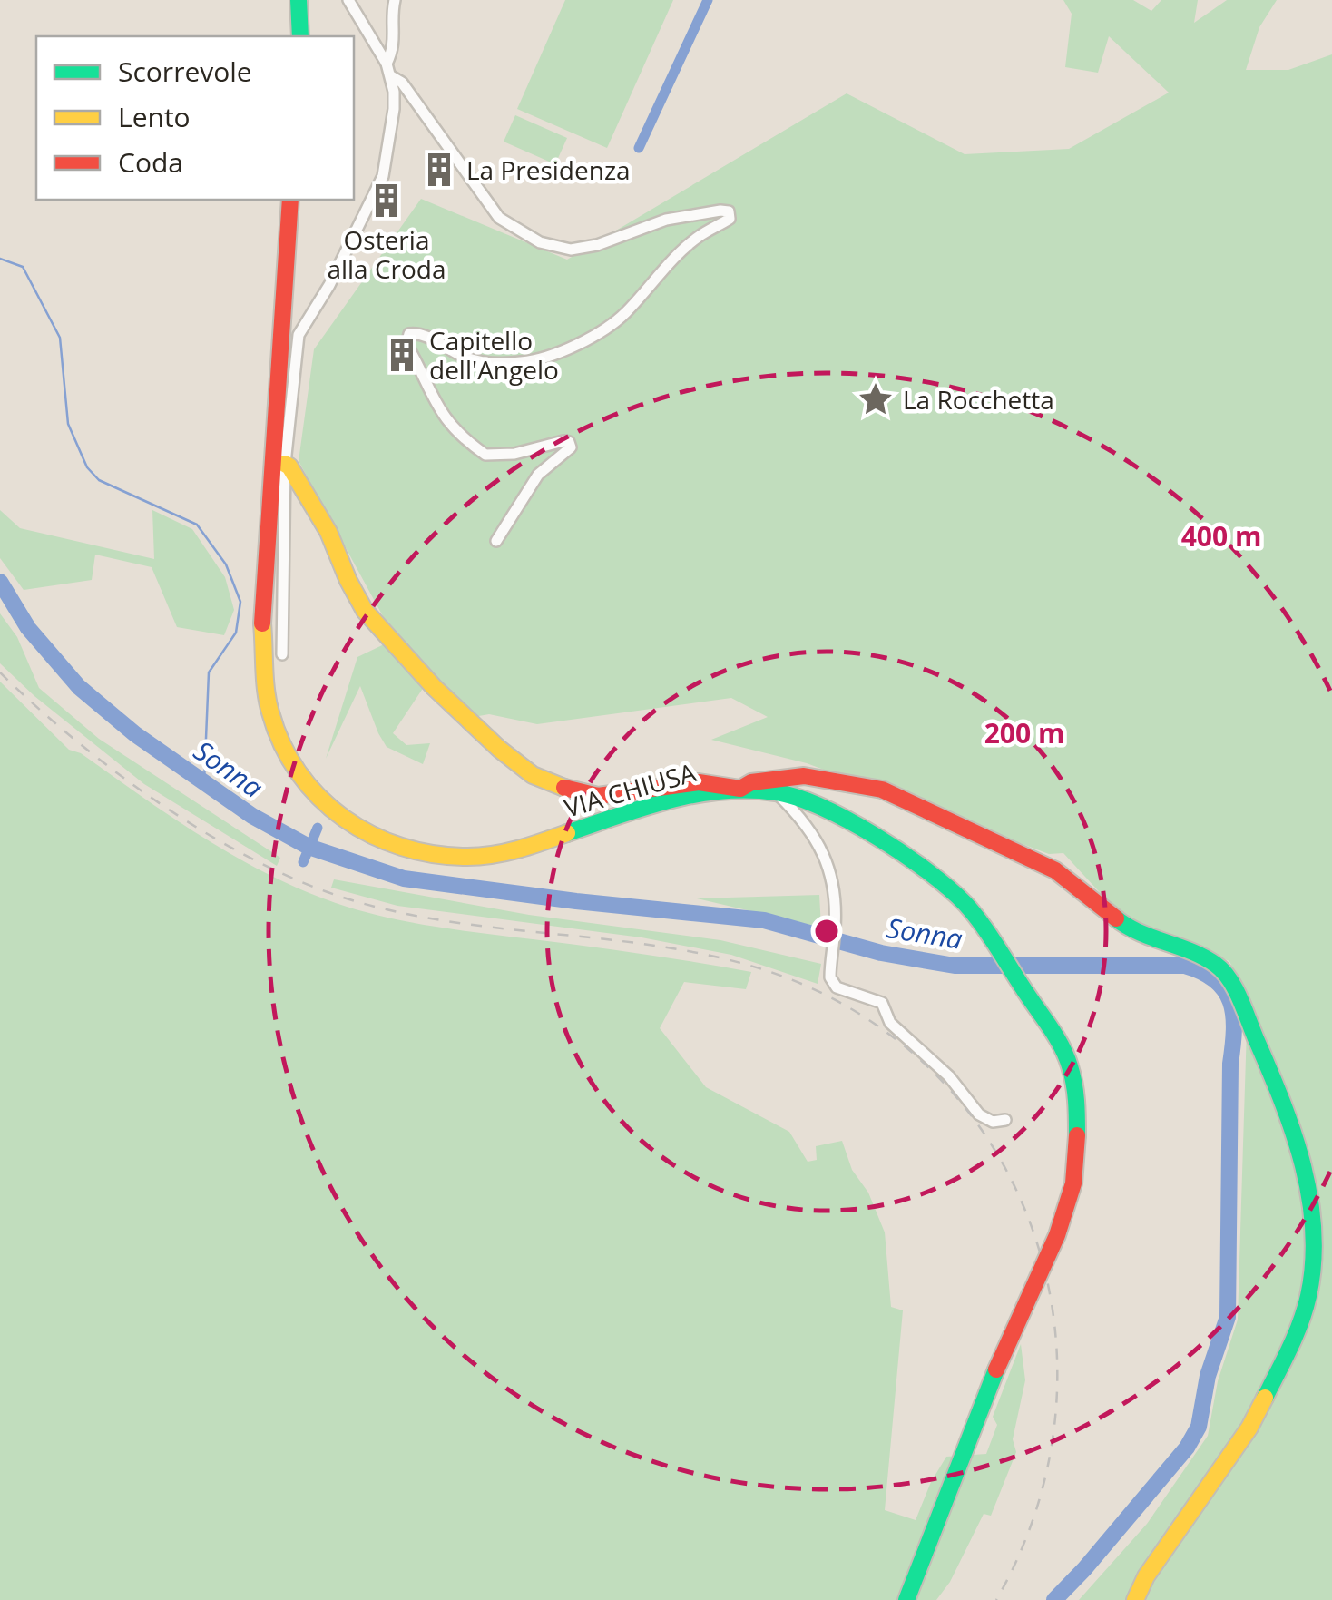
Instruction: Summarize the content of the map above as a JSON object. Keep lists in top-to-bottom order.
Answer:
{
  "streets": {
    "main road": ["VIA CHIUSA"]
  },
  "water": ["Sonna"],
  "places": {
    "building": ["La Presidenza", "Osteria alla Croda", "Capitello dell'Angelo"],
    "place": ["La Rocchetta"]
  },
  "legend": ["Scorrevole", "Lento", "Coda"],
  "rings": ["400 m", "200 m"]
}
